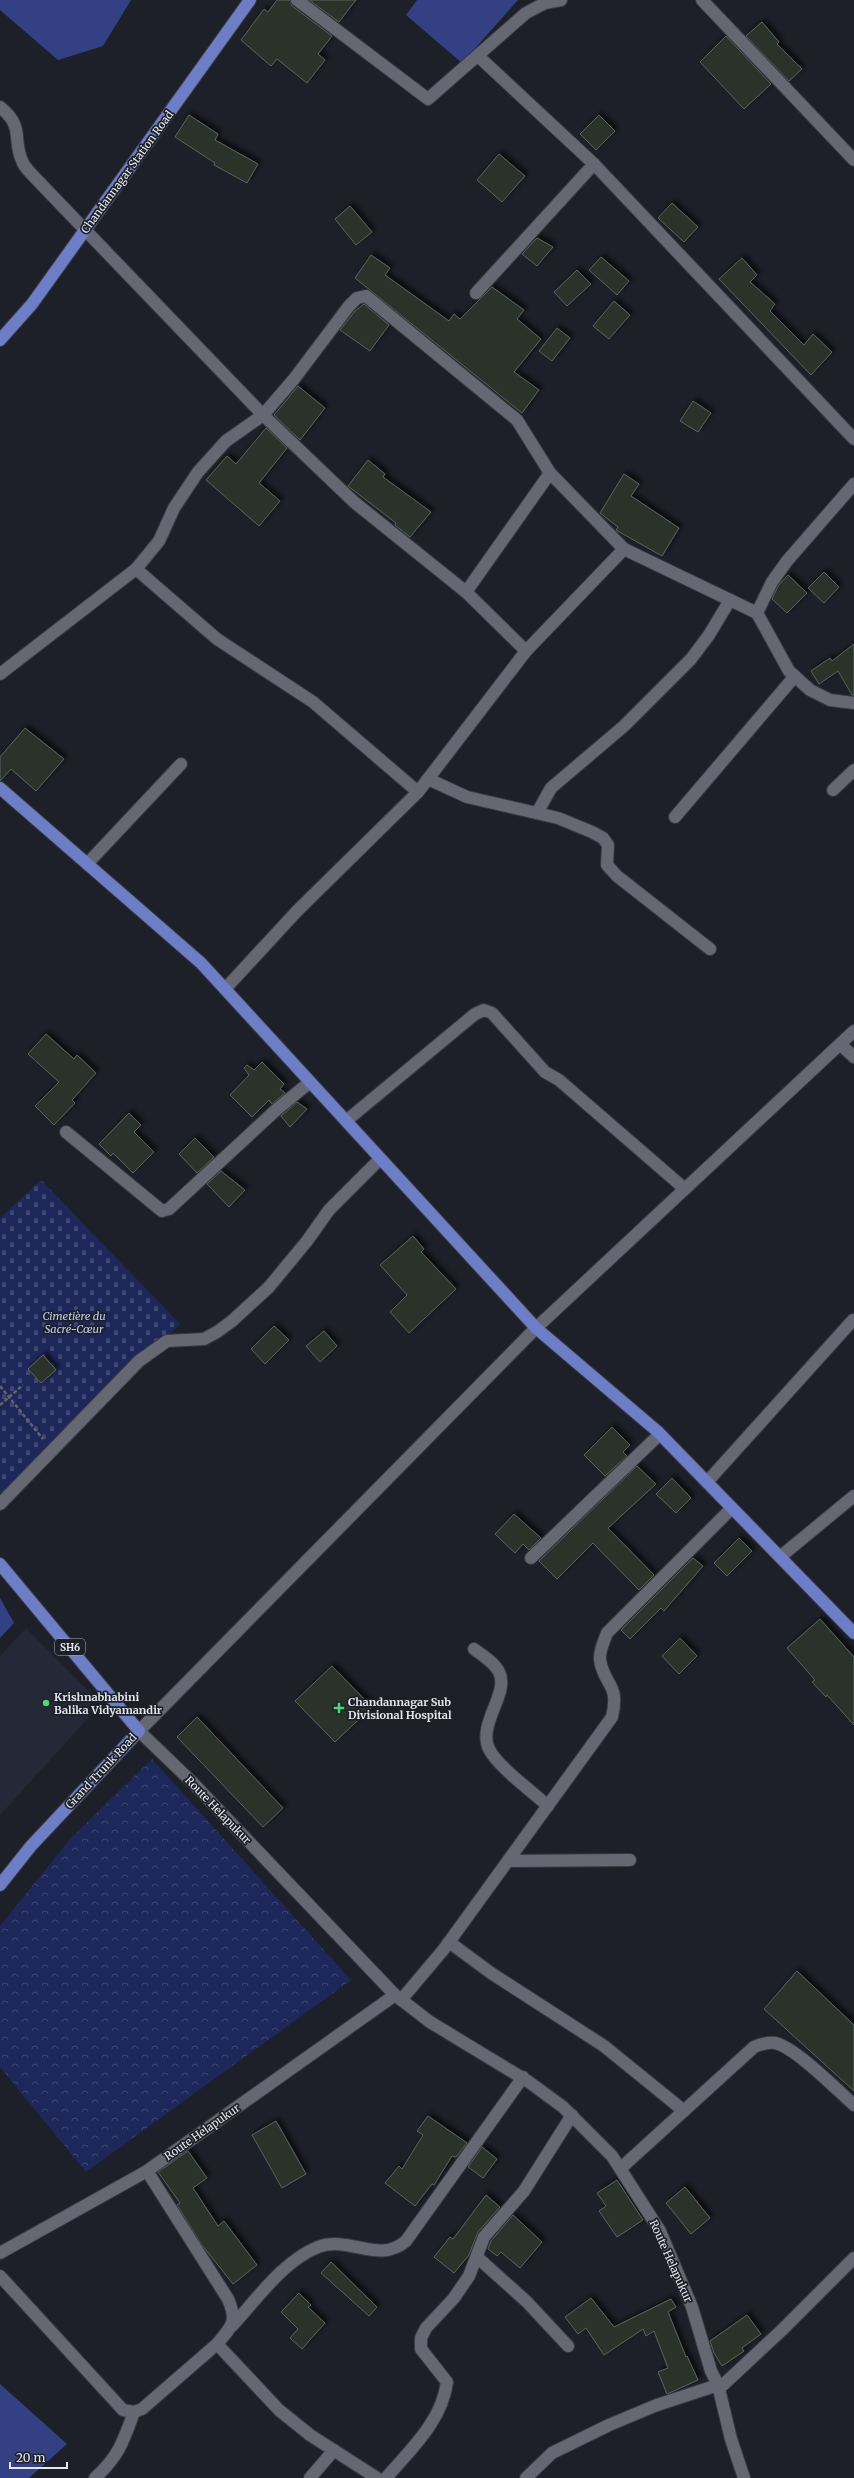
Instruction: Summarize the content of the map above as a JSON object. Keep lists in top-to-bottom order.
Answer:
{
  "streets": {
    "main road": ["Chandannagar Station Road", "SH6", "Grand Trunk Road"],
    "street": ["Route Helapukur"]
  },
  "crossings": [
    ["Grand Trunk Road", "Route Helapukur"]
  ],
  "parks": ["Cimetière du Sacré-Cœur"],
  "places": {
    "other": ["Krishnabhabini Balika Vidyamandir"],
    "health": ["Chandannagar Sub Divisional Hospital"]
  },
  "scale_bar": "20 m"
}
